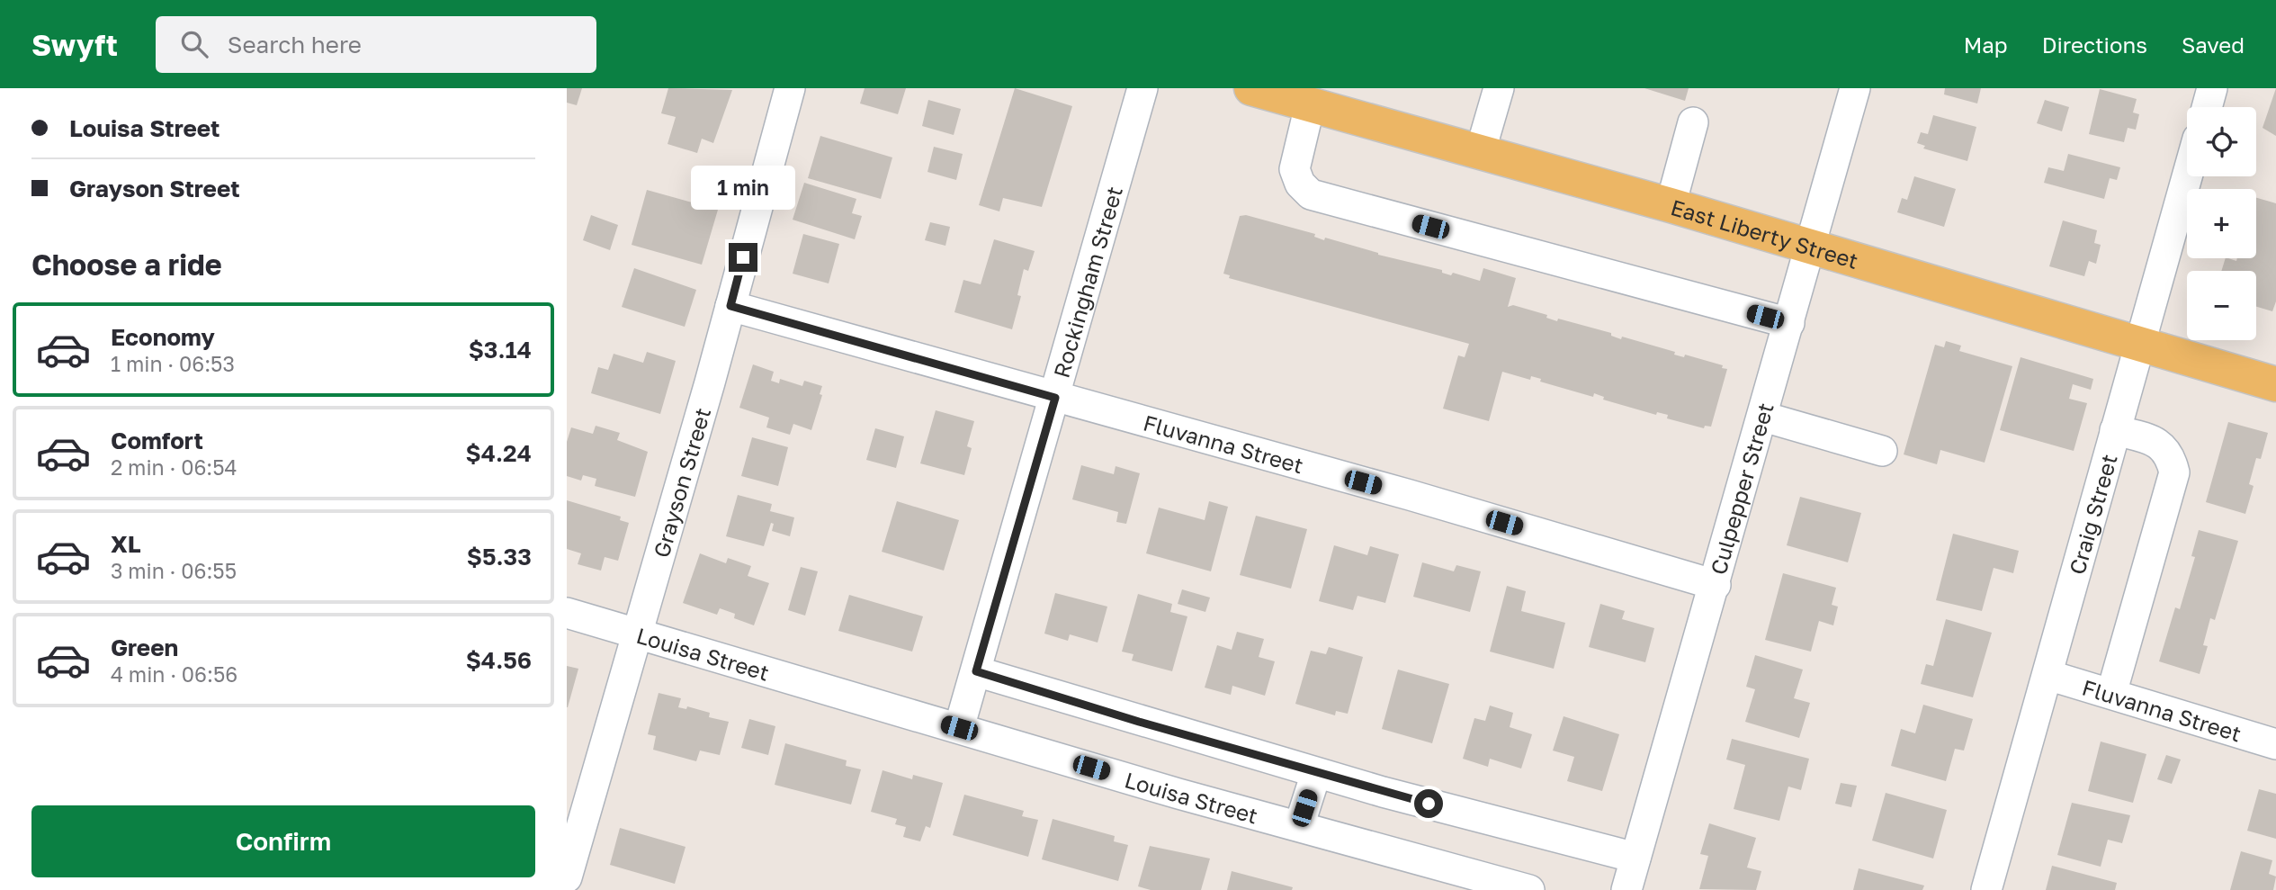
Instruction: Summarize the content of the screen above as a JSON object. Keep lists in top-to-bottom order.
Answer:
{
  "streets": {
    "main road": ["East Liberty Street"],
    "street": [
      "Rockingham Street",
      "Fluvanna Street",
      "Grayson Street",
      "Culpepper Street",
      "Craig Street",
      "Louisa Street"
    ]
  },
  "crossings": [
    ["East Liberty Street", "Culpepper Street"],
    ["East Liberty Street", "Craig Street"],
    ["Rockingham Street", "Fluvanna Street"],
    ["Rockingham Street", "Louisa Street"],
    ["Fluvanna Street", "Grayson Street"],
    ["Fluvanna Street", "Culpepper Street"],
    ["Fluvanna Street", "Craig Street"],
    ["Grayson Street", "Louisa Street"]
  ],
  "page": {
    "header": "Swyft",
    "search": "Search here",
    "nav": ["Map", "Directions", "Saved"],
    "banner": ["Louisa Street", "Grayson Street"],
    "map_buttons": ["+", "−"],
    "bubble": "1 min",
    "heading": "Choose a ride",
    "list": [
      {
        "name": "Economy",
        "note": "1 min · 06:53",
        "value": "$3.14"
      },
      {
        "name": "Comfort",
        "note": "2 min · 06:54",
        "value": "$4.24"
      },
      {
        "name": "XL",
        "note": "3 min · 06:55",
        "value": "$5.33"
      },
      {
        "name": "Green",
        "note": "4 min · 06:56",
        "value": "$4.56"
      }
    ],
    "buttons": "Confirm"
  }
}
